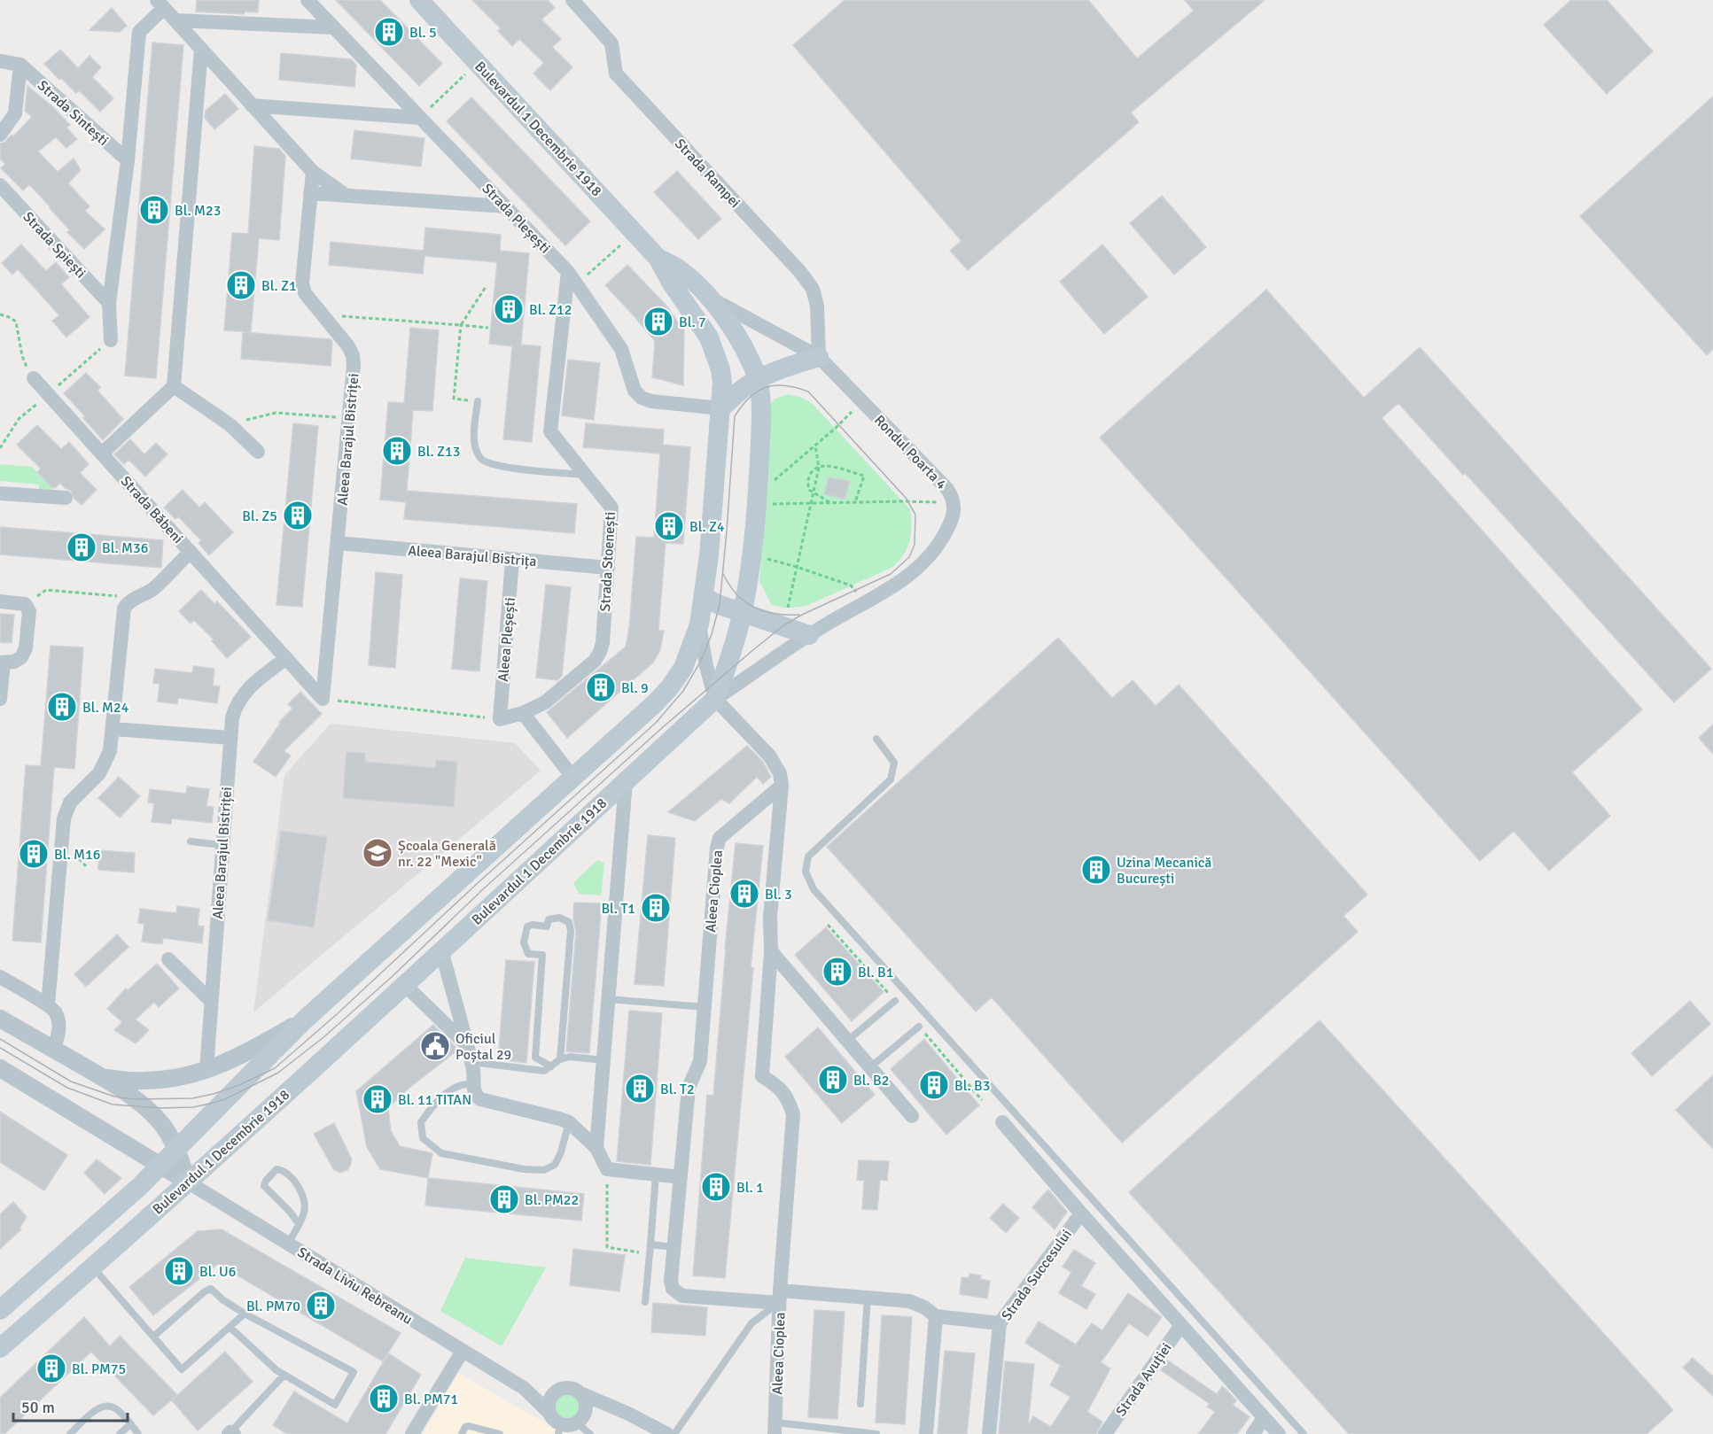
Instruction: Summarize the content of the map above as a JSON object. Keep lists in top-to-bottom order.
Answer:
{
  "streets": {
    "main road": ["Bulevardul 1 Decembrie 1918"],
    "street": [
      "Strada Sintești",
      "Strada Rampei",
      "Strada Pleșești",
      "Strada Spiești",
      "Aleea Barajul Bistriței",
      "Rondul Poarta 4",
      "Strada Băbeni",
      "Aleea Barajul Bistrița",
      "Strada Stoenești",
      "Aleea Pleșești",
      "Aleea Cioplea",
      "Strada Succesului",
      "Strada Liviu Rebreanu",
      "Strada Avuției"
    ]
  },
  "crossings": [
    ["Bulevardul 1 Decembrie 1918", "Strada Pleșești"],
    ["Bulevardul 1 Decembrie 1918", "Rondul Poarta 4"],
    ["Bulevardul 1 Decembrie 1918", "Strada Liviu Rebreanu"],
    ["Strada Rampei", "Rondul Poarta 4"],
    ["Strada Pleșești", "Strada Stoenești"],
    ["Aleea Barajul Bistriței", "Strada Băbeni"],
    ["Aleea Barajul Bistriței", "Aleea Barajul Bistrița"],
    ["Aleea Barajul Bistrița", "Strada Stoenești"],
    ["Aleea Barajul Bistrița", "Aleea Pleșești"],
    ["Strada Stoenești", "Aleea Pleșești"],
    ["Aleea Cioplea", "Strada Succesului"]
  ],
  "places": {
    "building": [
      "Bl. 5",
      "Bl. M23",
      "Bl. Z1",
      "Bl. Z12",
      "Bl. 7",
      "Bl. Z13",
      "Bl. Z5",
      "Bl. Z4",
      "Bl. M36",
      "Bl. 9",
      "Bl. M24",
      "Bl. M16",
      "Uzina Mecanică București",
      "Bl. 3",
      "Bl. T1",
      "Bl. B1",
      "Bl. B2",
      "Bl. B3",
      "Bl. T2",
      "Bl. 11 TITAN",
      "Bl. 1",
      "Bl. PM22",
      "Bl. U6",
      "Bl. PM70",
      "Bl. PM75",
      "Bl. PM71"
    ],
    "school or university": ["Școala Generală nr. 22 \"Mexic\""],
    "public building": ["Oficiul Poștal 29"]
  },
  "scale_bar": "50 m"
}
